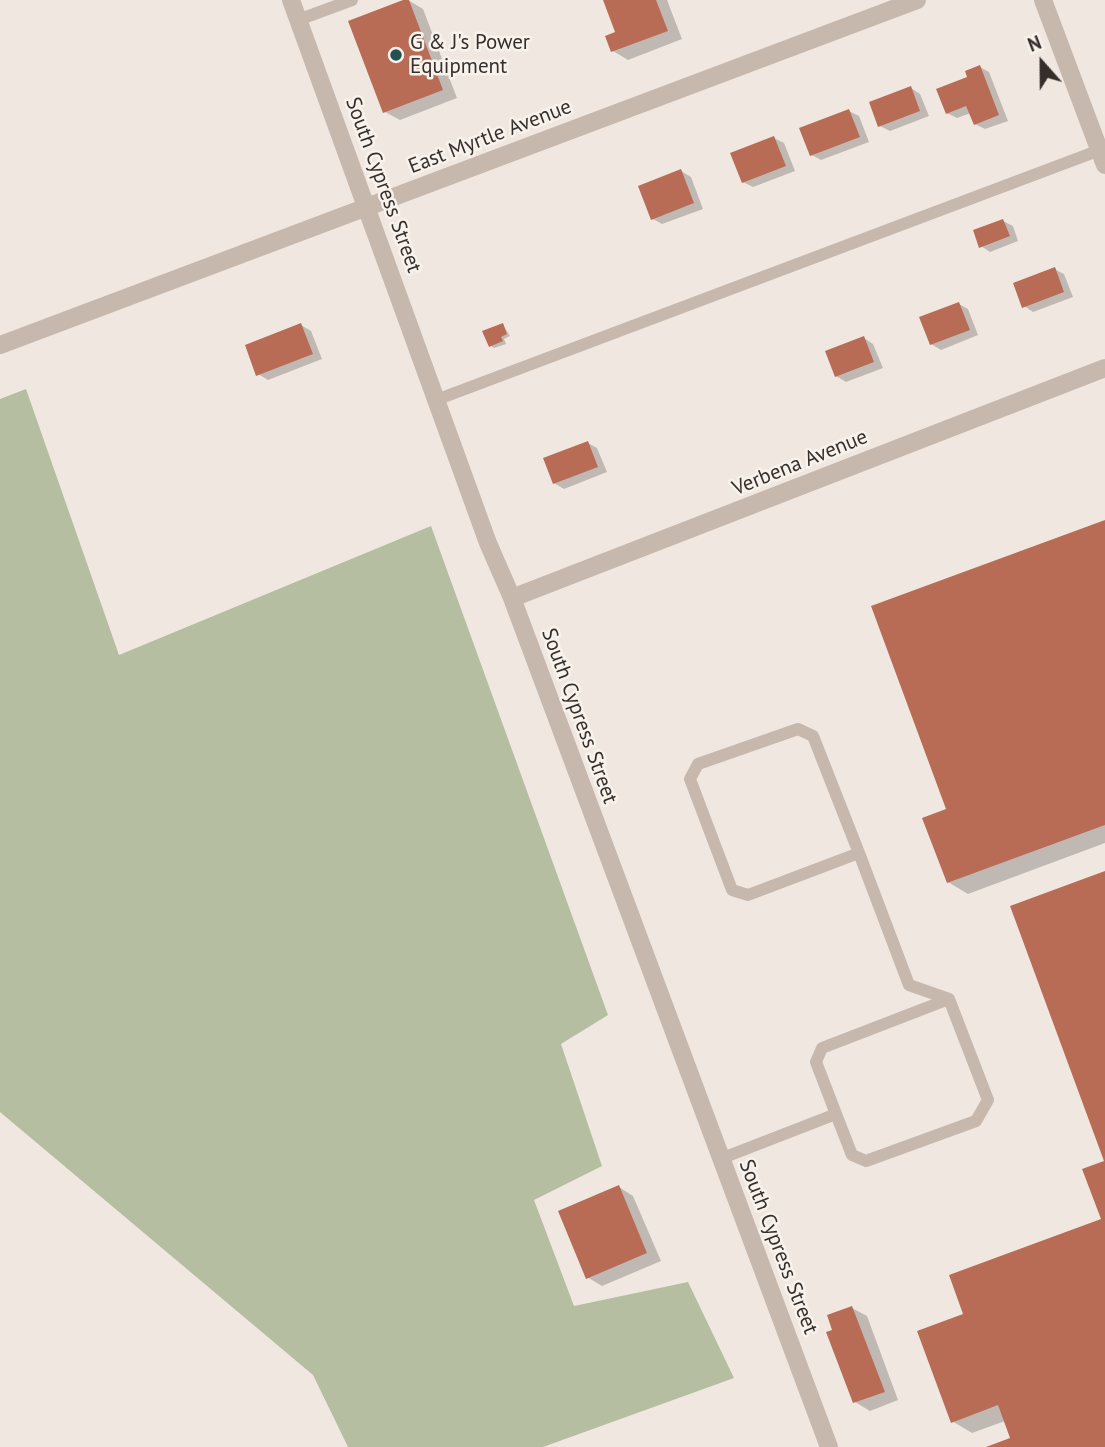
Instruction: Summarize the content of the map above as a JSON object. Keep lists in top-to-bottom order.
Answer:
{
  "streets": {
    "street": ["East Myrtle Avenue", "South Cypress Street", "Verbena Avenue"]
  },
  "crossings": [
    ["East Myrtle Avenue", "South Cypress Street"],
    ["South Cypress Street", "Verbena Avenue"]
  ],
  "places": ["G & J's Power Equipment"],
  "north": "top"
}
